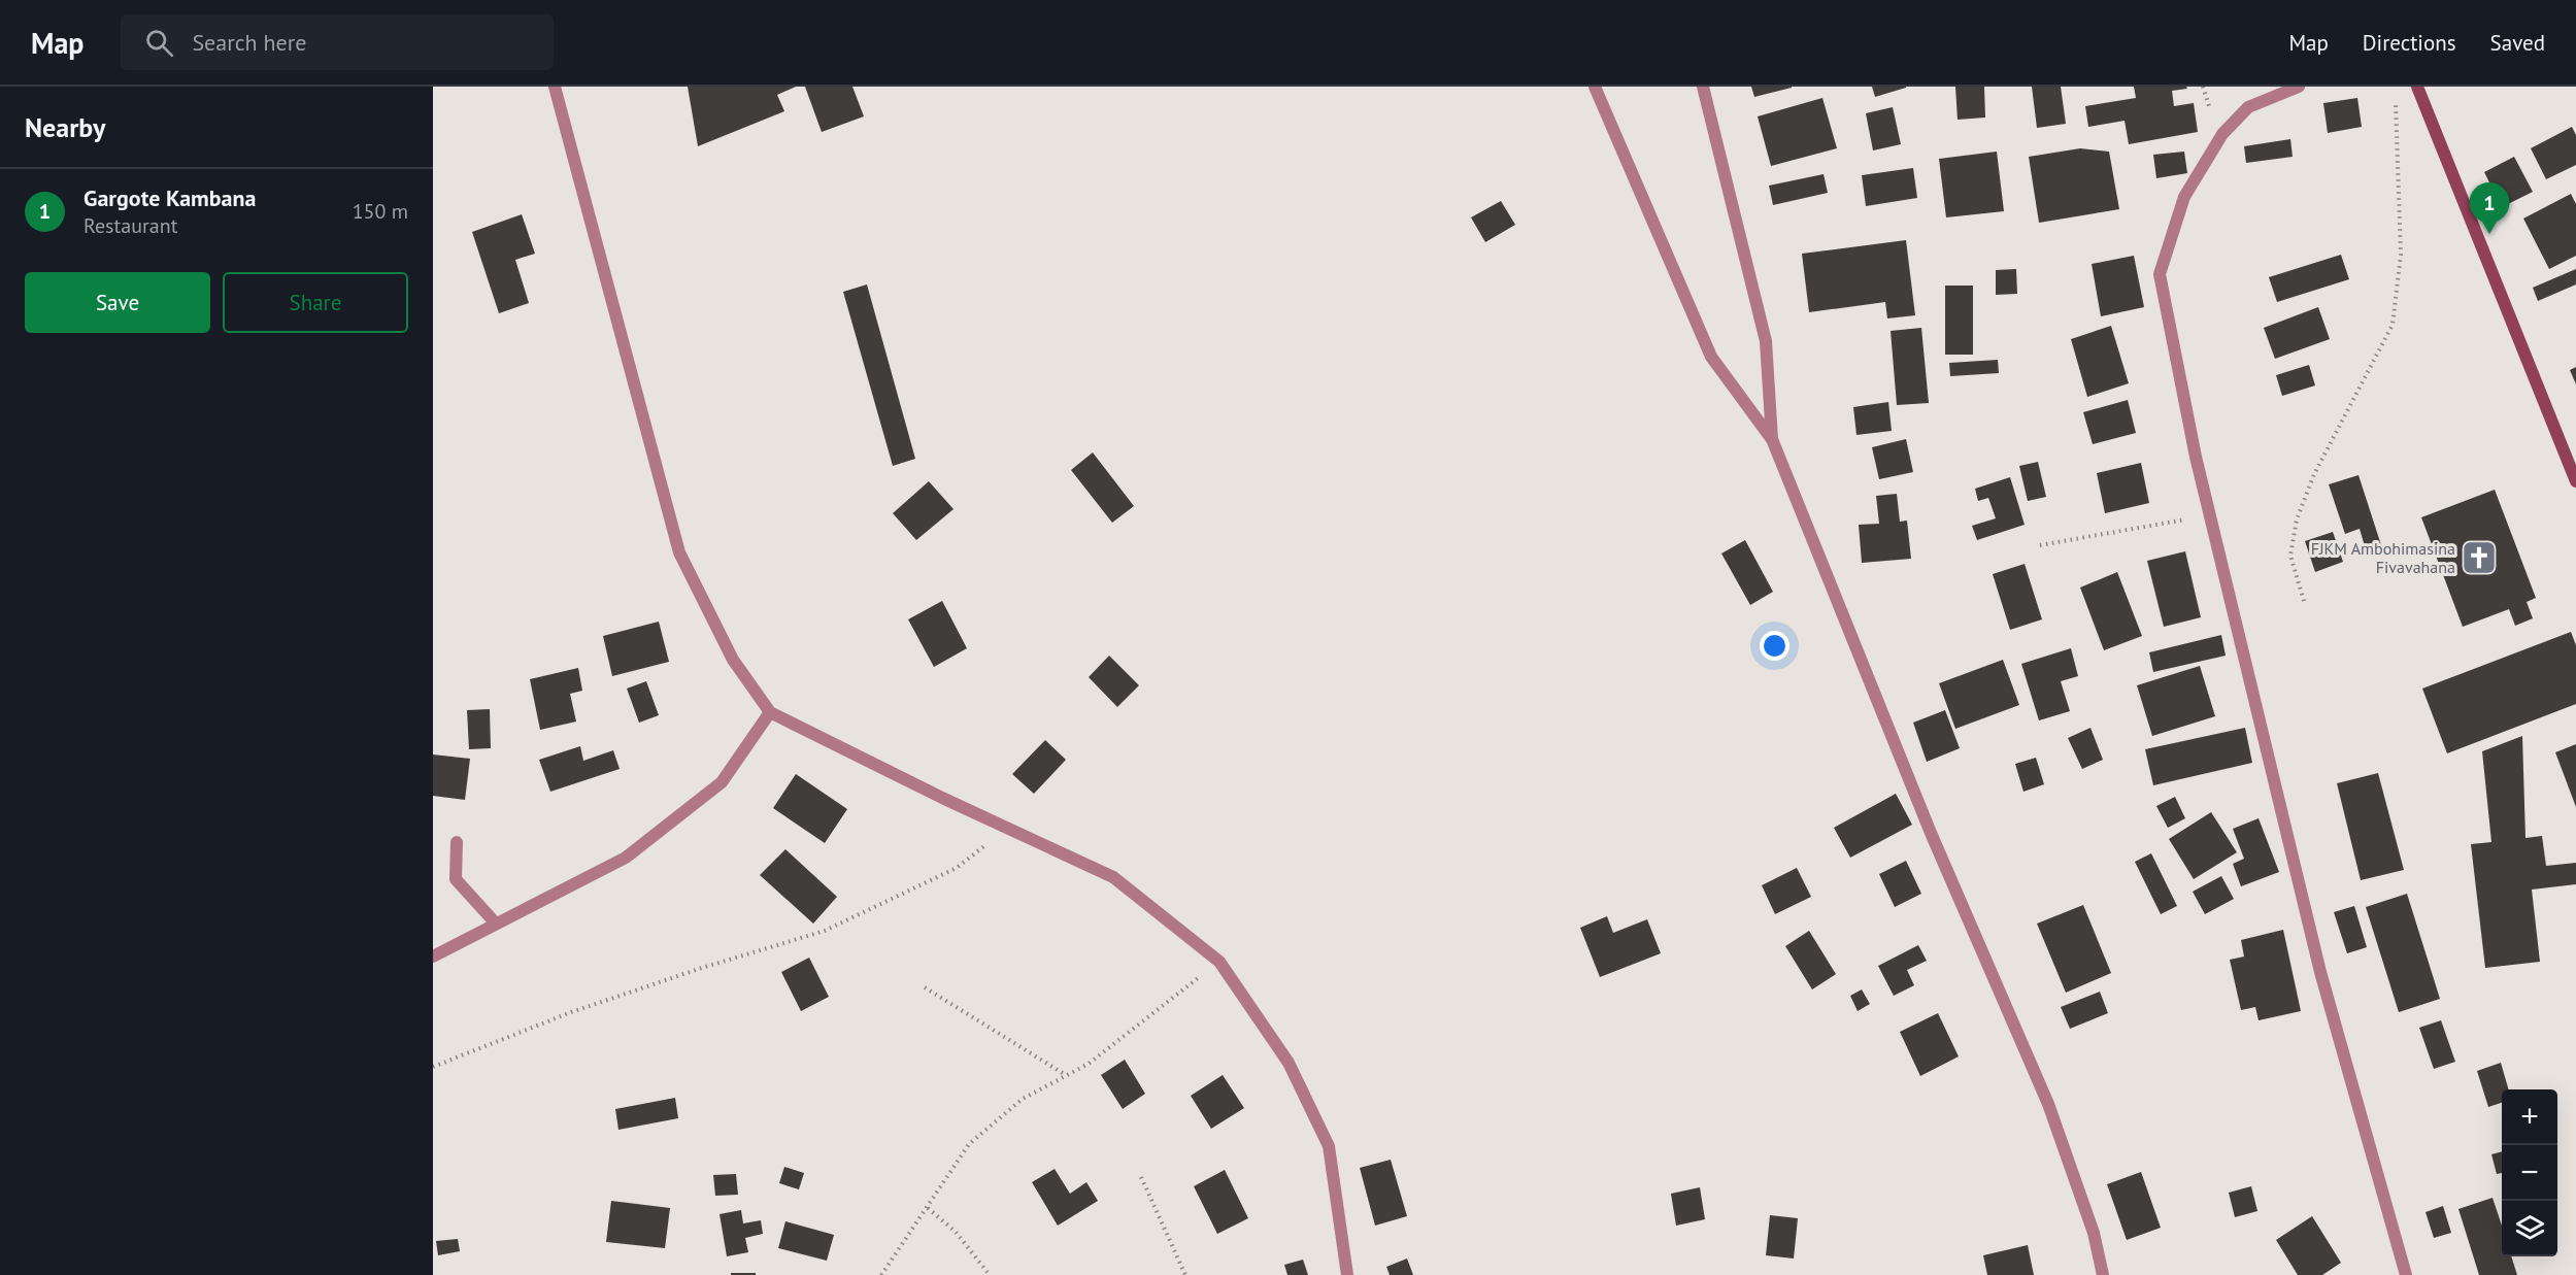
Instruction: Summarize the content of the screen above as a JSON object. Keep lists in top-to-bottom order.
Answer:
{
  "places": {
    "church": ["FJKM Ambohimasina Fivavahana"]
  },
  "page": {
    "header": "Map",
    "search": "Search here",
    "nav": ["Map", "Directions", "Saved"],
    "heading": "Nearby",
    "list": [
      {
        "mark": "1",
        "name": "Gargote Kambana",
        "note": "Restaurant",
        "value": "150 m"
      }
    ],
    "pins": "1",
    "buttons": ["Save", "Share"],
    "map_buttons": ["+", "−"]
  }
}
